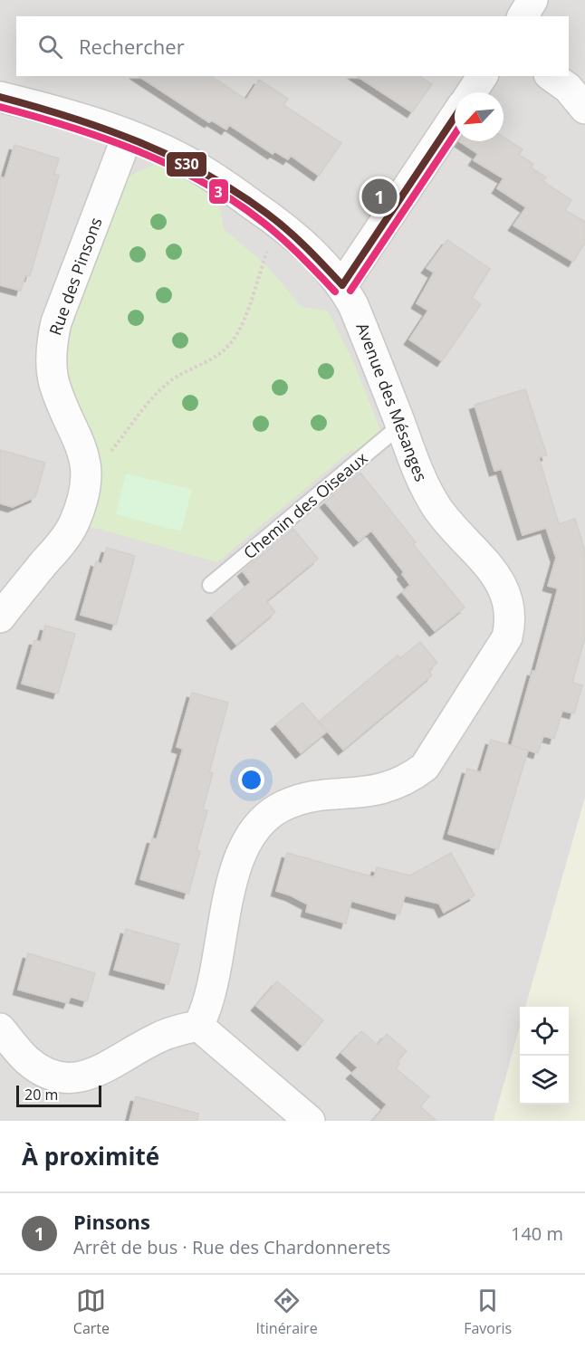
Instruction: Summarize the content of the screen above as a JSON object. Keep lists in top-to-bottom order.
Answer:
{
  "streets": {
    "street": ["Rue des Pinsons", "Avenue des Mésanges"],
    "lane": ["Chemin des Oiseaux"]
  },
  "crossings": [
    ["Rue des Pinsons", "Avenue des Mésanges"],
    ["Avenue des Mésanges", "Chemin des Oiseaux"]
  ],
  "lines": ["transit line S30", "transit line 3"],
  "scale_bar": "20 m",
  "north": "bottom left",
  "page": {
    "search": "Rechercher",
    "pins": "1",
    "scale": "20 m",
    "heading": "À proximité",
    "list": [
      {
        "mark": "1",
        "name": "Pinsons",
        "note": "Arrêt de bus · Rue des Chardonnerets",
        "value": "140 m"
      }
    ],
    "nav": ["Carte", "Itinéraire", "Favoris"]
  }
}
